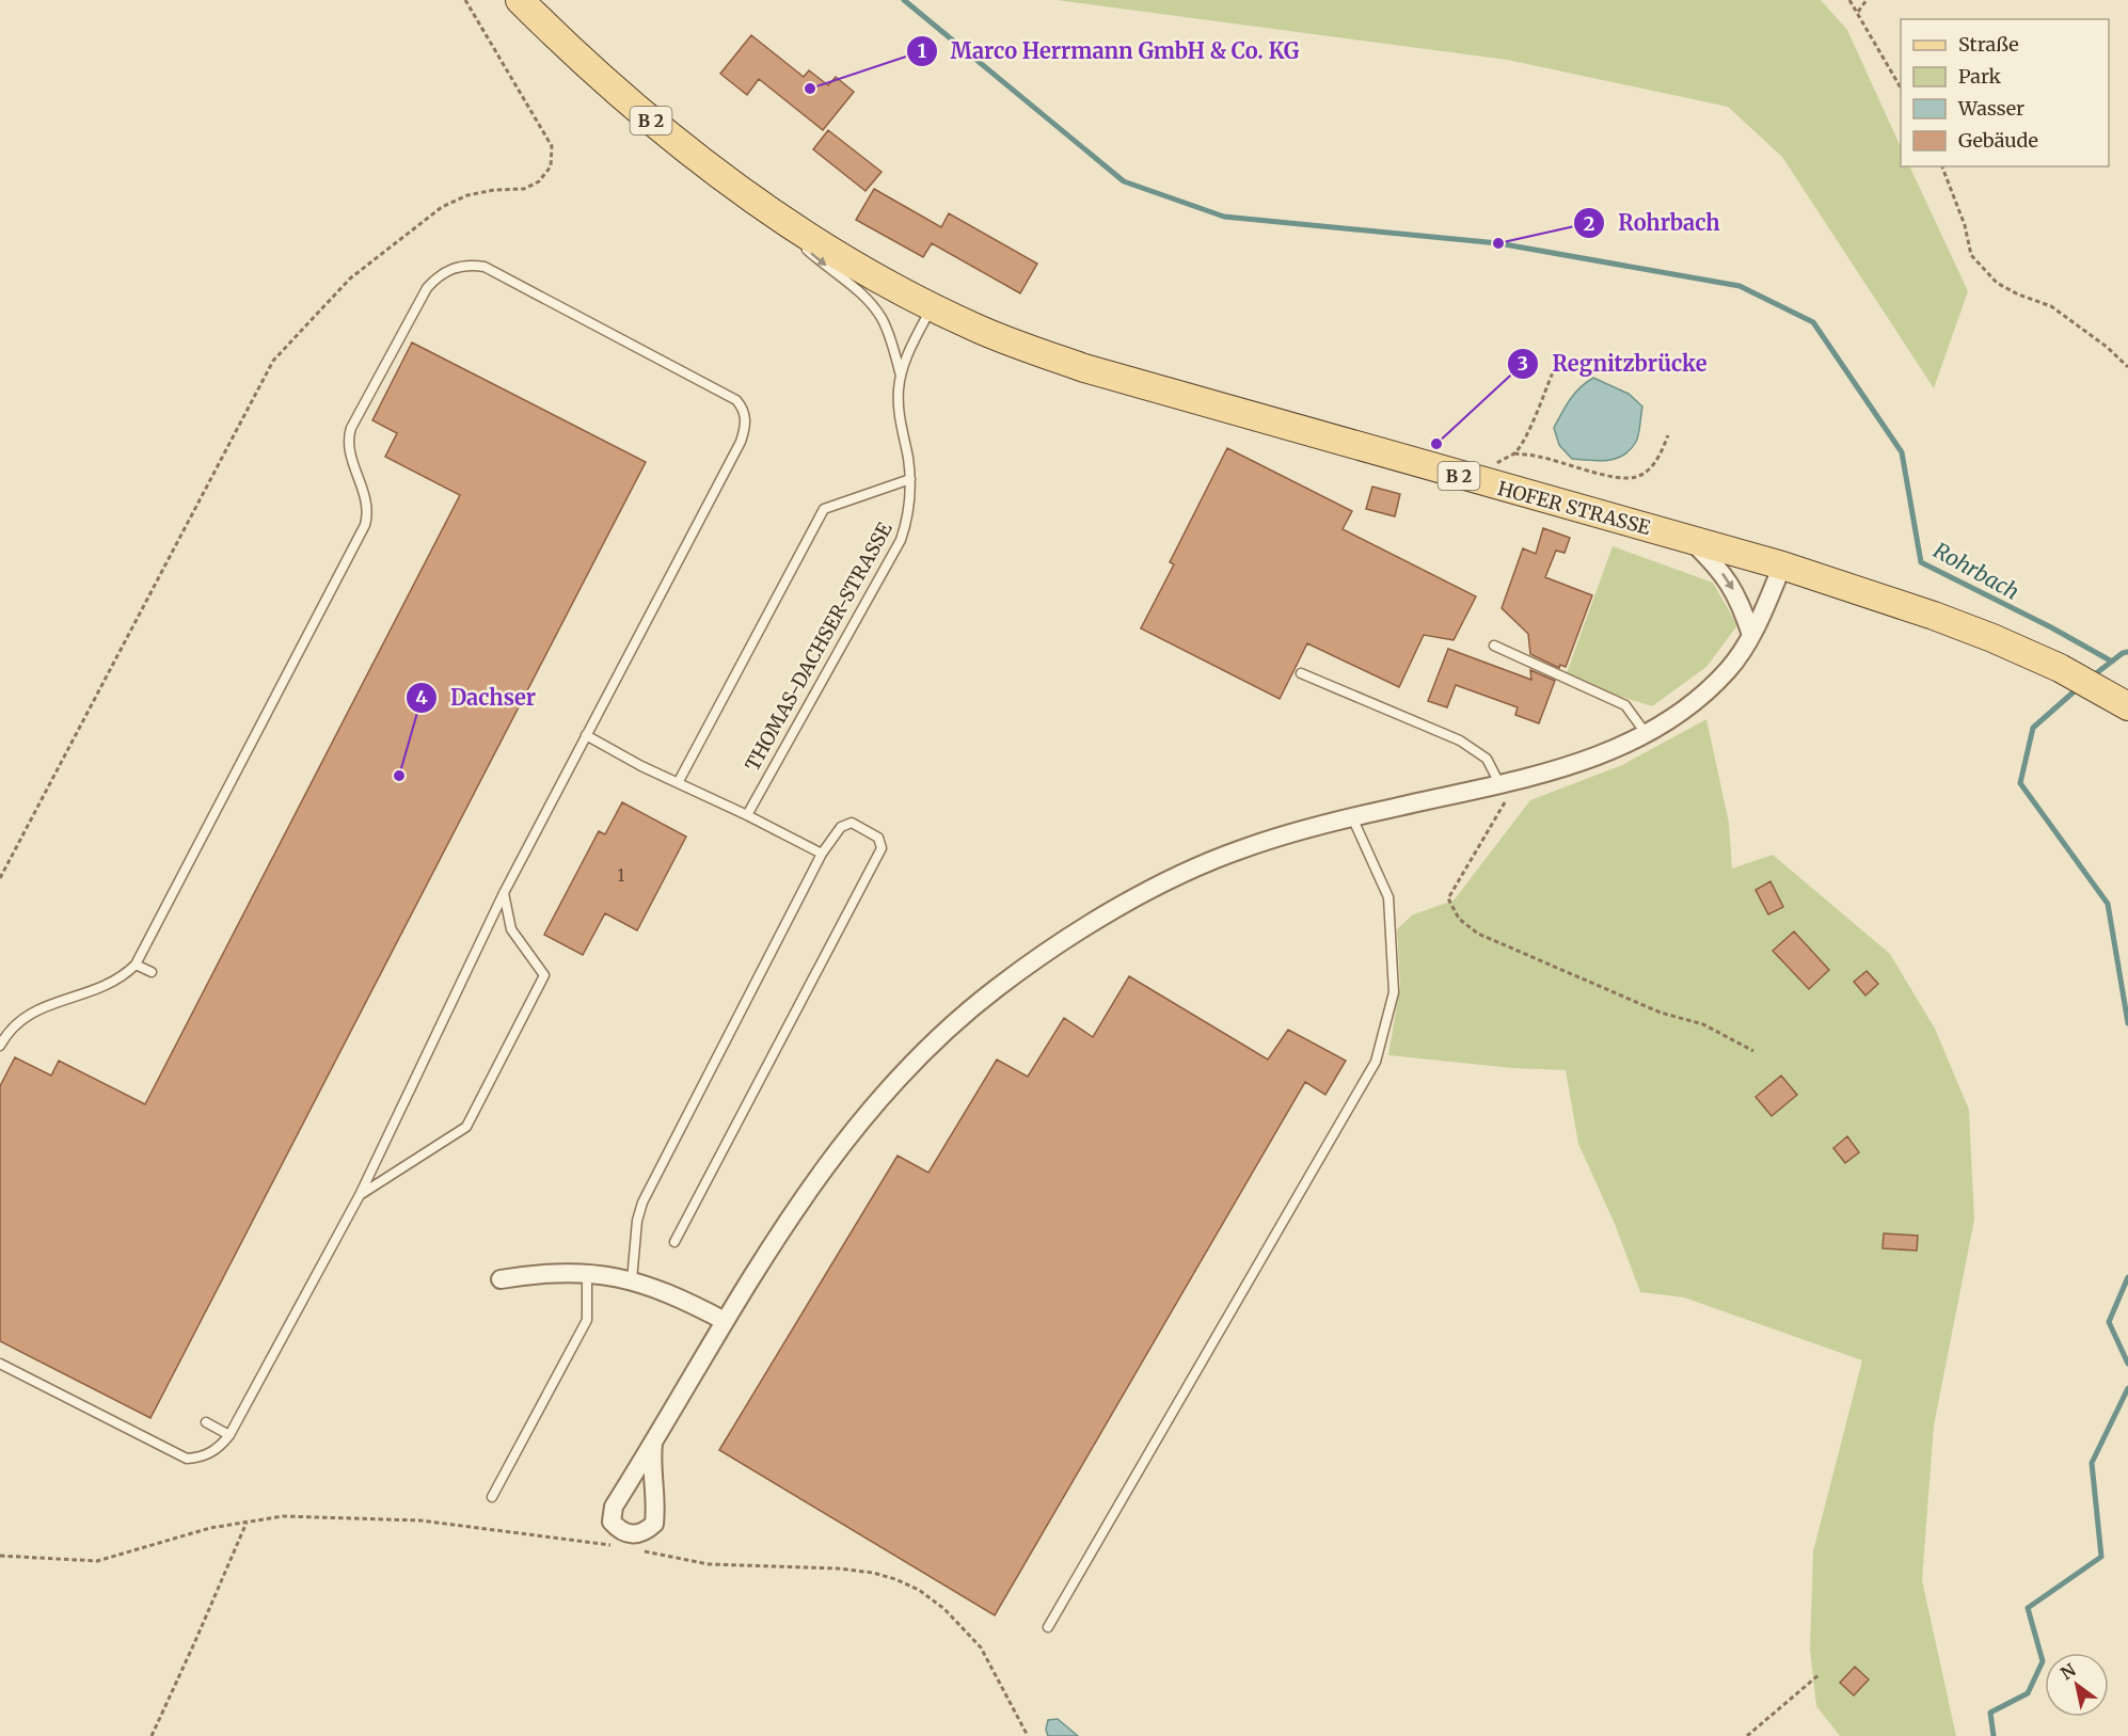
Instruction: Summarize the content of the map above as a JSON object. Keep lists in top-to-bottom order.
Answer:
{
  "streets": {
    "main road": ["B 2", "HOFER STRASSE"],
    "lane": ["THOMAS-DACHSER-STRASSE"]
  },
  "crossings": [
    ["B 2", "HOFER STRASSE"]
  ],
  "water": ["Rohrbach"],
  "places": [
    "Marco Herrmann GmbH & Co. KG",
    "Rohrbach",
    "Regnitzbrücke",
    "Dachser"
  ],
  "house_numbers": ["1"],
  "legend": [
    "Straße",
    "Park",
    "Wasser",
    "Gebäude"
  ],
  "north": "top left"
}
